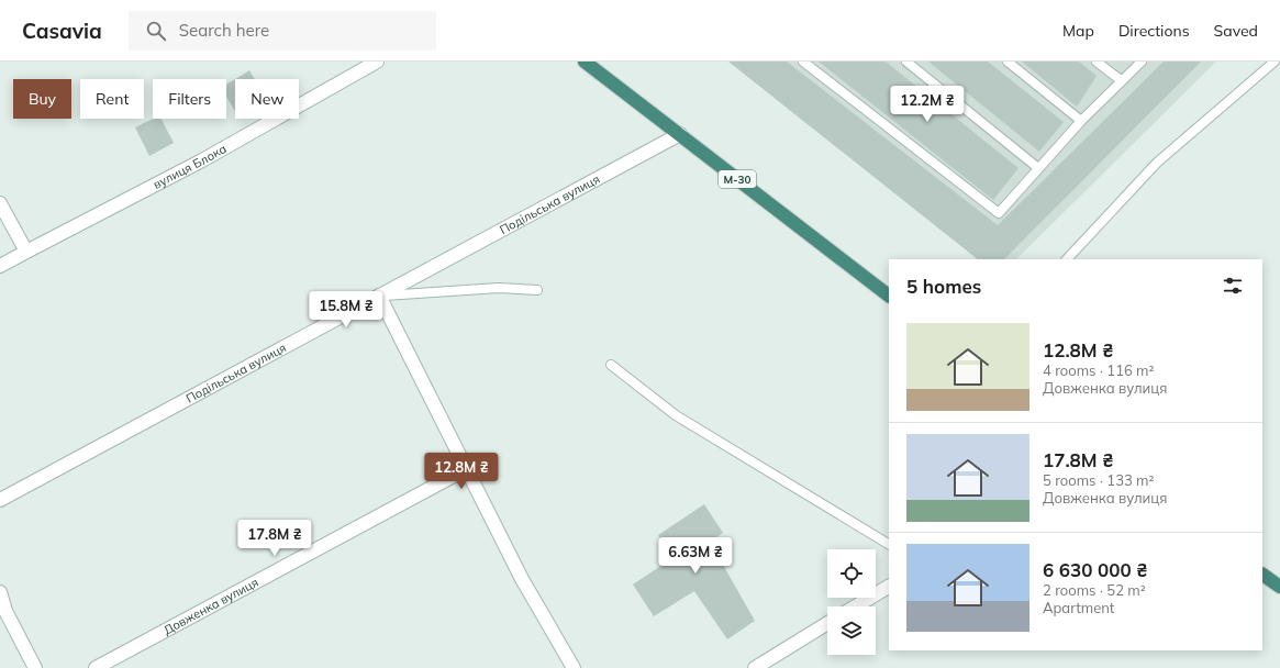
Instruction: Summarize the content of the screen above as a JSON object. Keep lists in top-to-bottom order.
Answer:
{
  "streets": {
    "highway": ["М-30"],
    "street": ["вулиця Блока", "Подільська вулиця", "Довженка вулиця"]
  },
  "crossings": [
    ["М-30", "Подільська вулиця"]
  ],
  "page": {
    "header": "Casavia",
    "search": "Search here",
    "nav": ["Map", "Directions", "Saved"],
    "chip": [
      "Buy",
      "Rent",
      "Filters",
      "New"
    ],
    "price": [
      "12.2M ₴",
      "15.8M ₴",
      "12.8M ₴",
      "17.8M ₴",
      "6.63M ₴"
    ],
    "heading": "5 homes",
    "list": [
      {
        "name": "12.8M ₴",
        "note": "4 rooms · 116 m² · Довженка вулиця"
      },
      {
        "name": "17.8M ₴",
        "note": "5 rooms · 133 m² · Довженка вулиця"
      },
      {
        "name": "6 630 000 ₴",
        "note": "2 rooms · 52 m² · Apartment"
      }
    ]
  }
}
